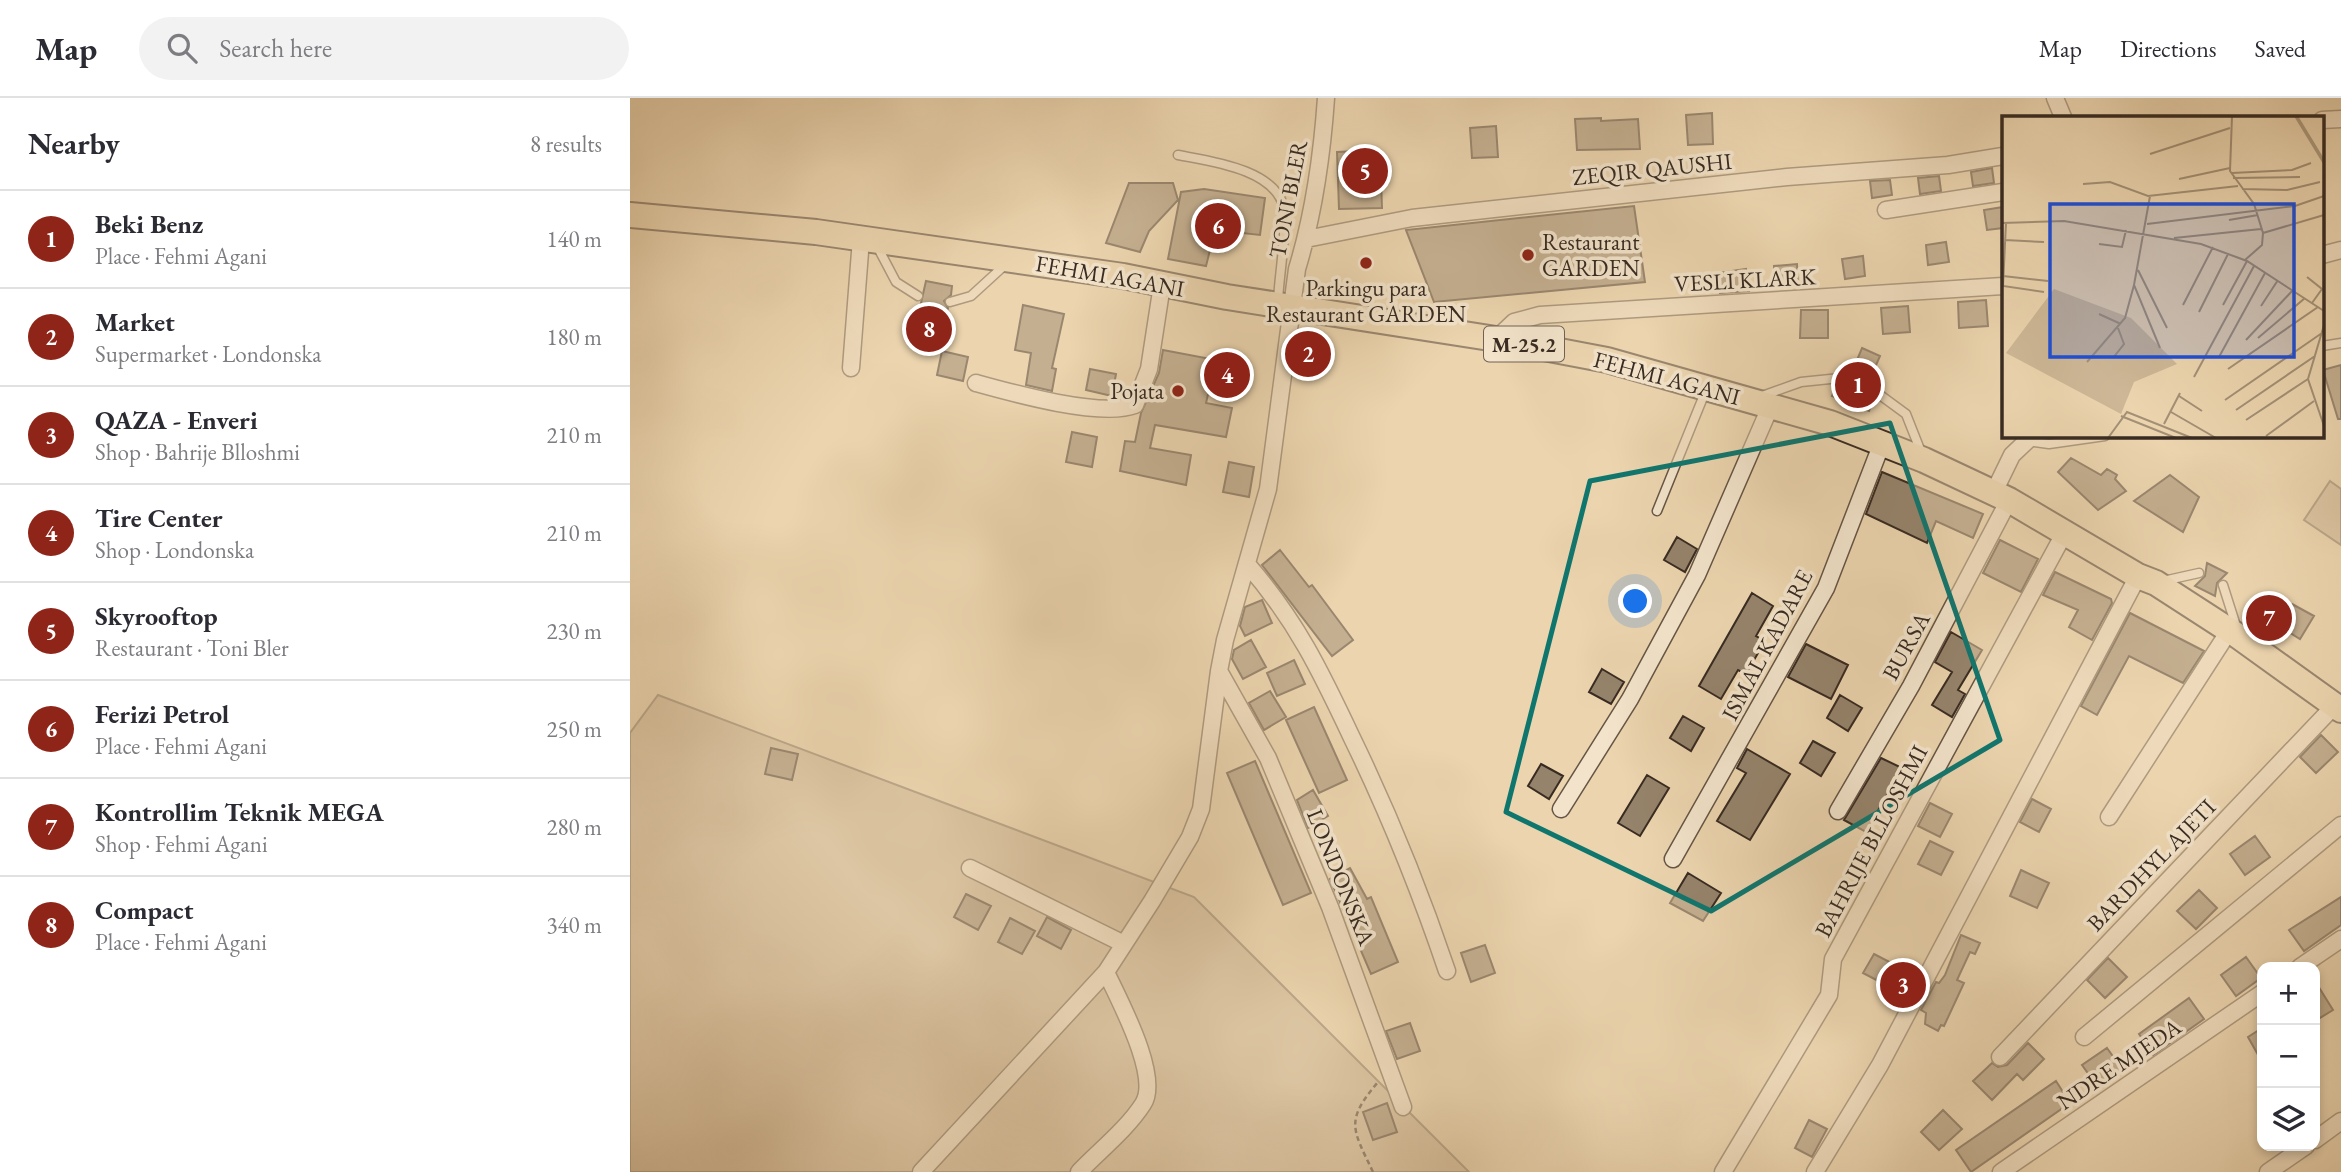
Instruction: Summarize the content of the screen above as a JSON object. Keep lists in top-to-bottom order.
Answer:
{
  "streets": {
    "main road": ["FEHMI AGANI", "M-25.2"],
    "street": [
      "ZEQIR QAUSHI",
      "TONI BLER",
      "VESLI KLARK",
      "ISMAL KADARE",
      "BURSA",
      "BAHRIJE BLLOSHMI",
      "BARDHYL AJETI",
      "LONDONSKA",
      "NDRE MJEDA"
    ]
  },
  "crossings": [
    ["ZEQIR QAUSHI", "TONI BLER"],
    ["TONI BLER", "FEHMI AGANI"],
    ["FEHMI AGANI", "VESLI KLARK"],
    ["FEHMI AGANI", "ISMAL KADARE"],
    ["FEHMI AGANI", "BURSA"],
    ["FEHMI AGANI", "BAHRIJE BLLOSHMI"],
    ["FEHMI AGANI", "BARDHYL AJETI"]
  ],
  "places": ["Restaurant GARDEN", "Parkingu para Restaurant GARDEN", "Pojata"],
  "page": {
    "header": "Map",
    "search": "Search here",
    "nav": ["Map", "Directions", "Saved"],
    "heading": ["Nearby", "8 results"],
    "pins": [
      "5",
      "6",
      "8",
      "2",
      "4",
      "1",
      "7",
      "3"
    ],
    "list": [
      {
        "mark": "1",
        "name": "Beki Benz",
        "note": "Place · Fehmi Agani",
        "value": "140 m"
      },
      {
        "mark": "2",
        "name": "Market",
        "note": "Supermarket · Londonska",
        "value": "180 m"
      },
      {
        "mark": "3",
        "name": "QAZA - Enveri",
        "note": "Shop · Bahrije Blloshmi",
        "value": "210 m"
      },
      {
        "mark": "4",
        "name": "Tire Center",
        "note": "Shop · Londonska",
        "value": "210 m"
      },
      {
        "mark": "5",
        "name": "Skyrooftop",
        "note": "Restaurant · Toni Bler",
        "value": "230 m"
      },
      {
        "mark": "6",
        "name": "Ferizi Petrol",
        "note": "Place · Fehmi Agani",
        "value": "250 m"
      },
      {
        "mark": "7",
        "name": "Kontrollim Teknik MEGA",
        "note": "Shop · Fehmi Agani",
        "value": "280 m"
      },
      {
        "mark": "8",
        "name": "Compact",
        "note": "Place · Fehmi Agani",
        "value": "340 m"
      }
    ],
    "map_buttons": ["+", "−"]
  }
}
